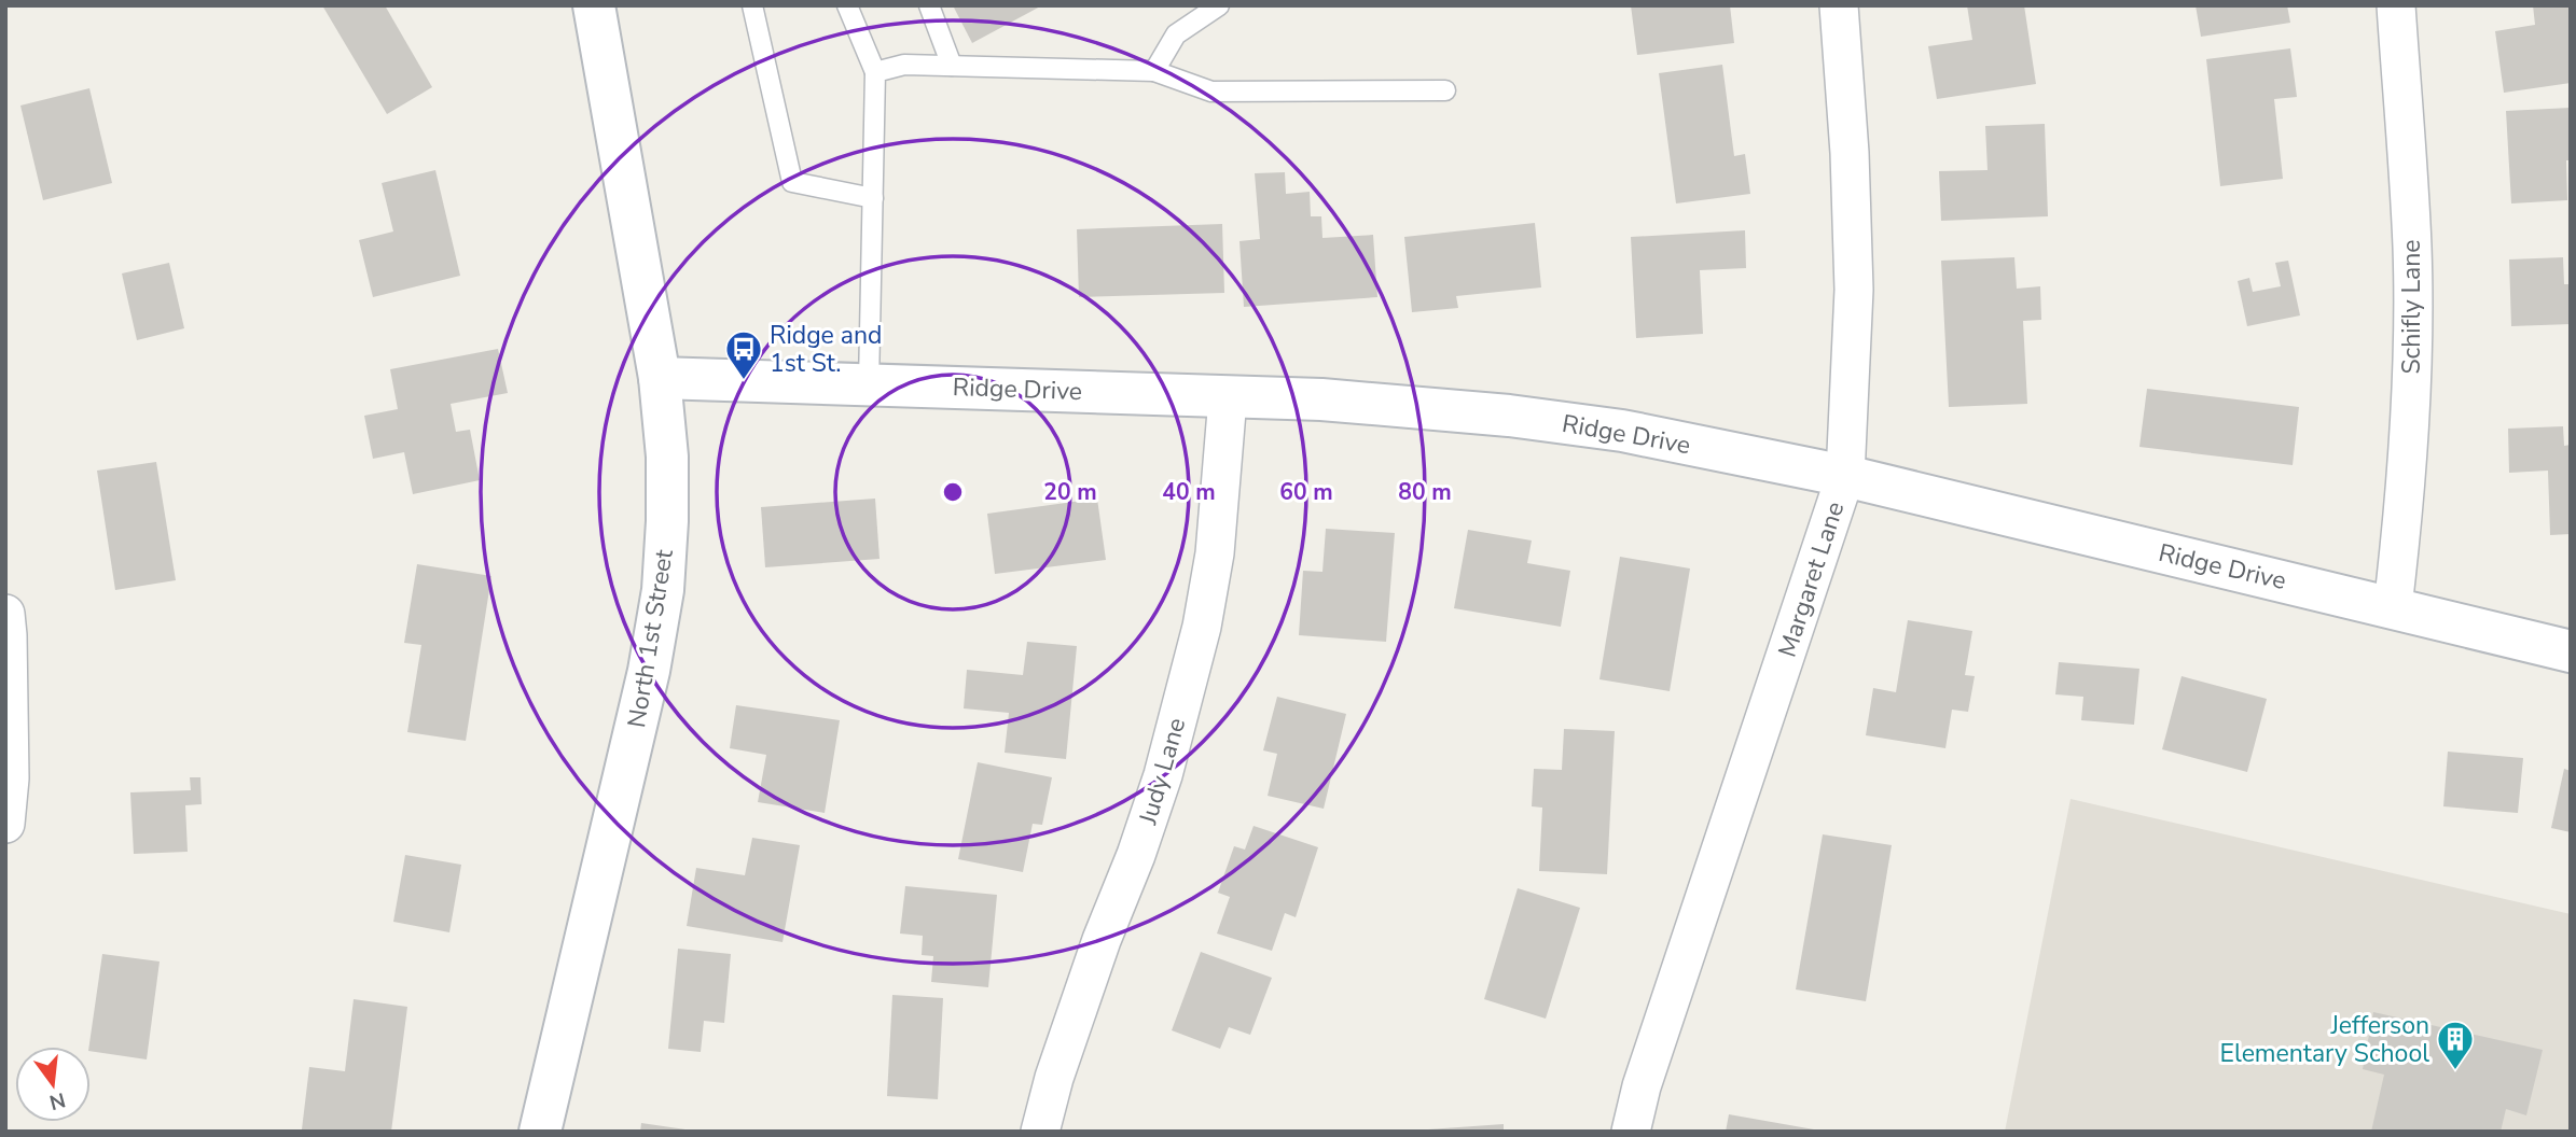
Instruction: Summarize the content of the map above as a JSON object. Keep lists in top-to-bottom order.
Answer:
{
  "streets": {
    "street": [
      "Schifly Lane",
      "Ridge Drive",
      "Margaret Lane",
      "North 1st Street",
      "Judy Lane"
    ]
  },
  "crossings": [
    ["Schifly Lane", "Ridge Drive"],
    ["Ridge Drive", "Margaret Lane"],
    ["Ridge Drive", "North 1st Street"],
    ["Ridge Drive", "Judy Lane"]
  ],
  "places": {
    "bus stop": ["Ridge and 1st St."],
    "building": ["Jefferson Elementary School"]
  },
  "north": "bottom",
  "rings": [
    "20 m",
    "40 m",
    "60 m",
    "80 m"
  ]
}
